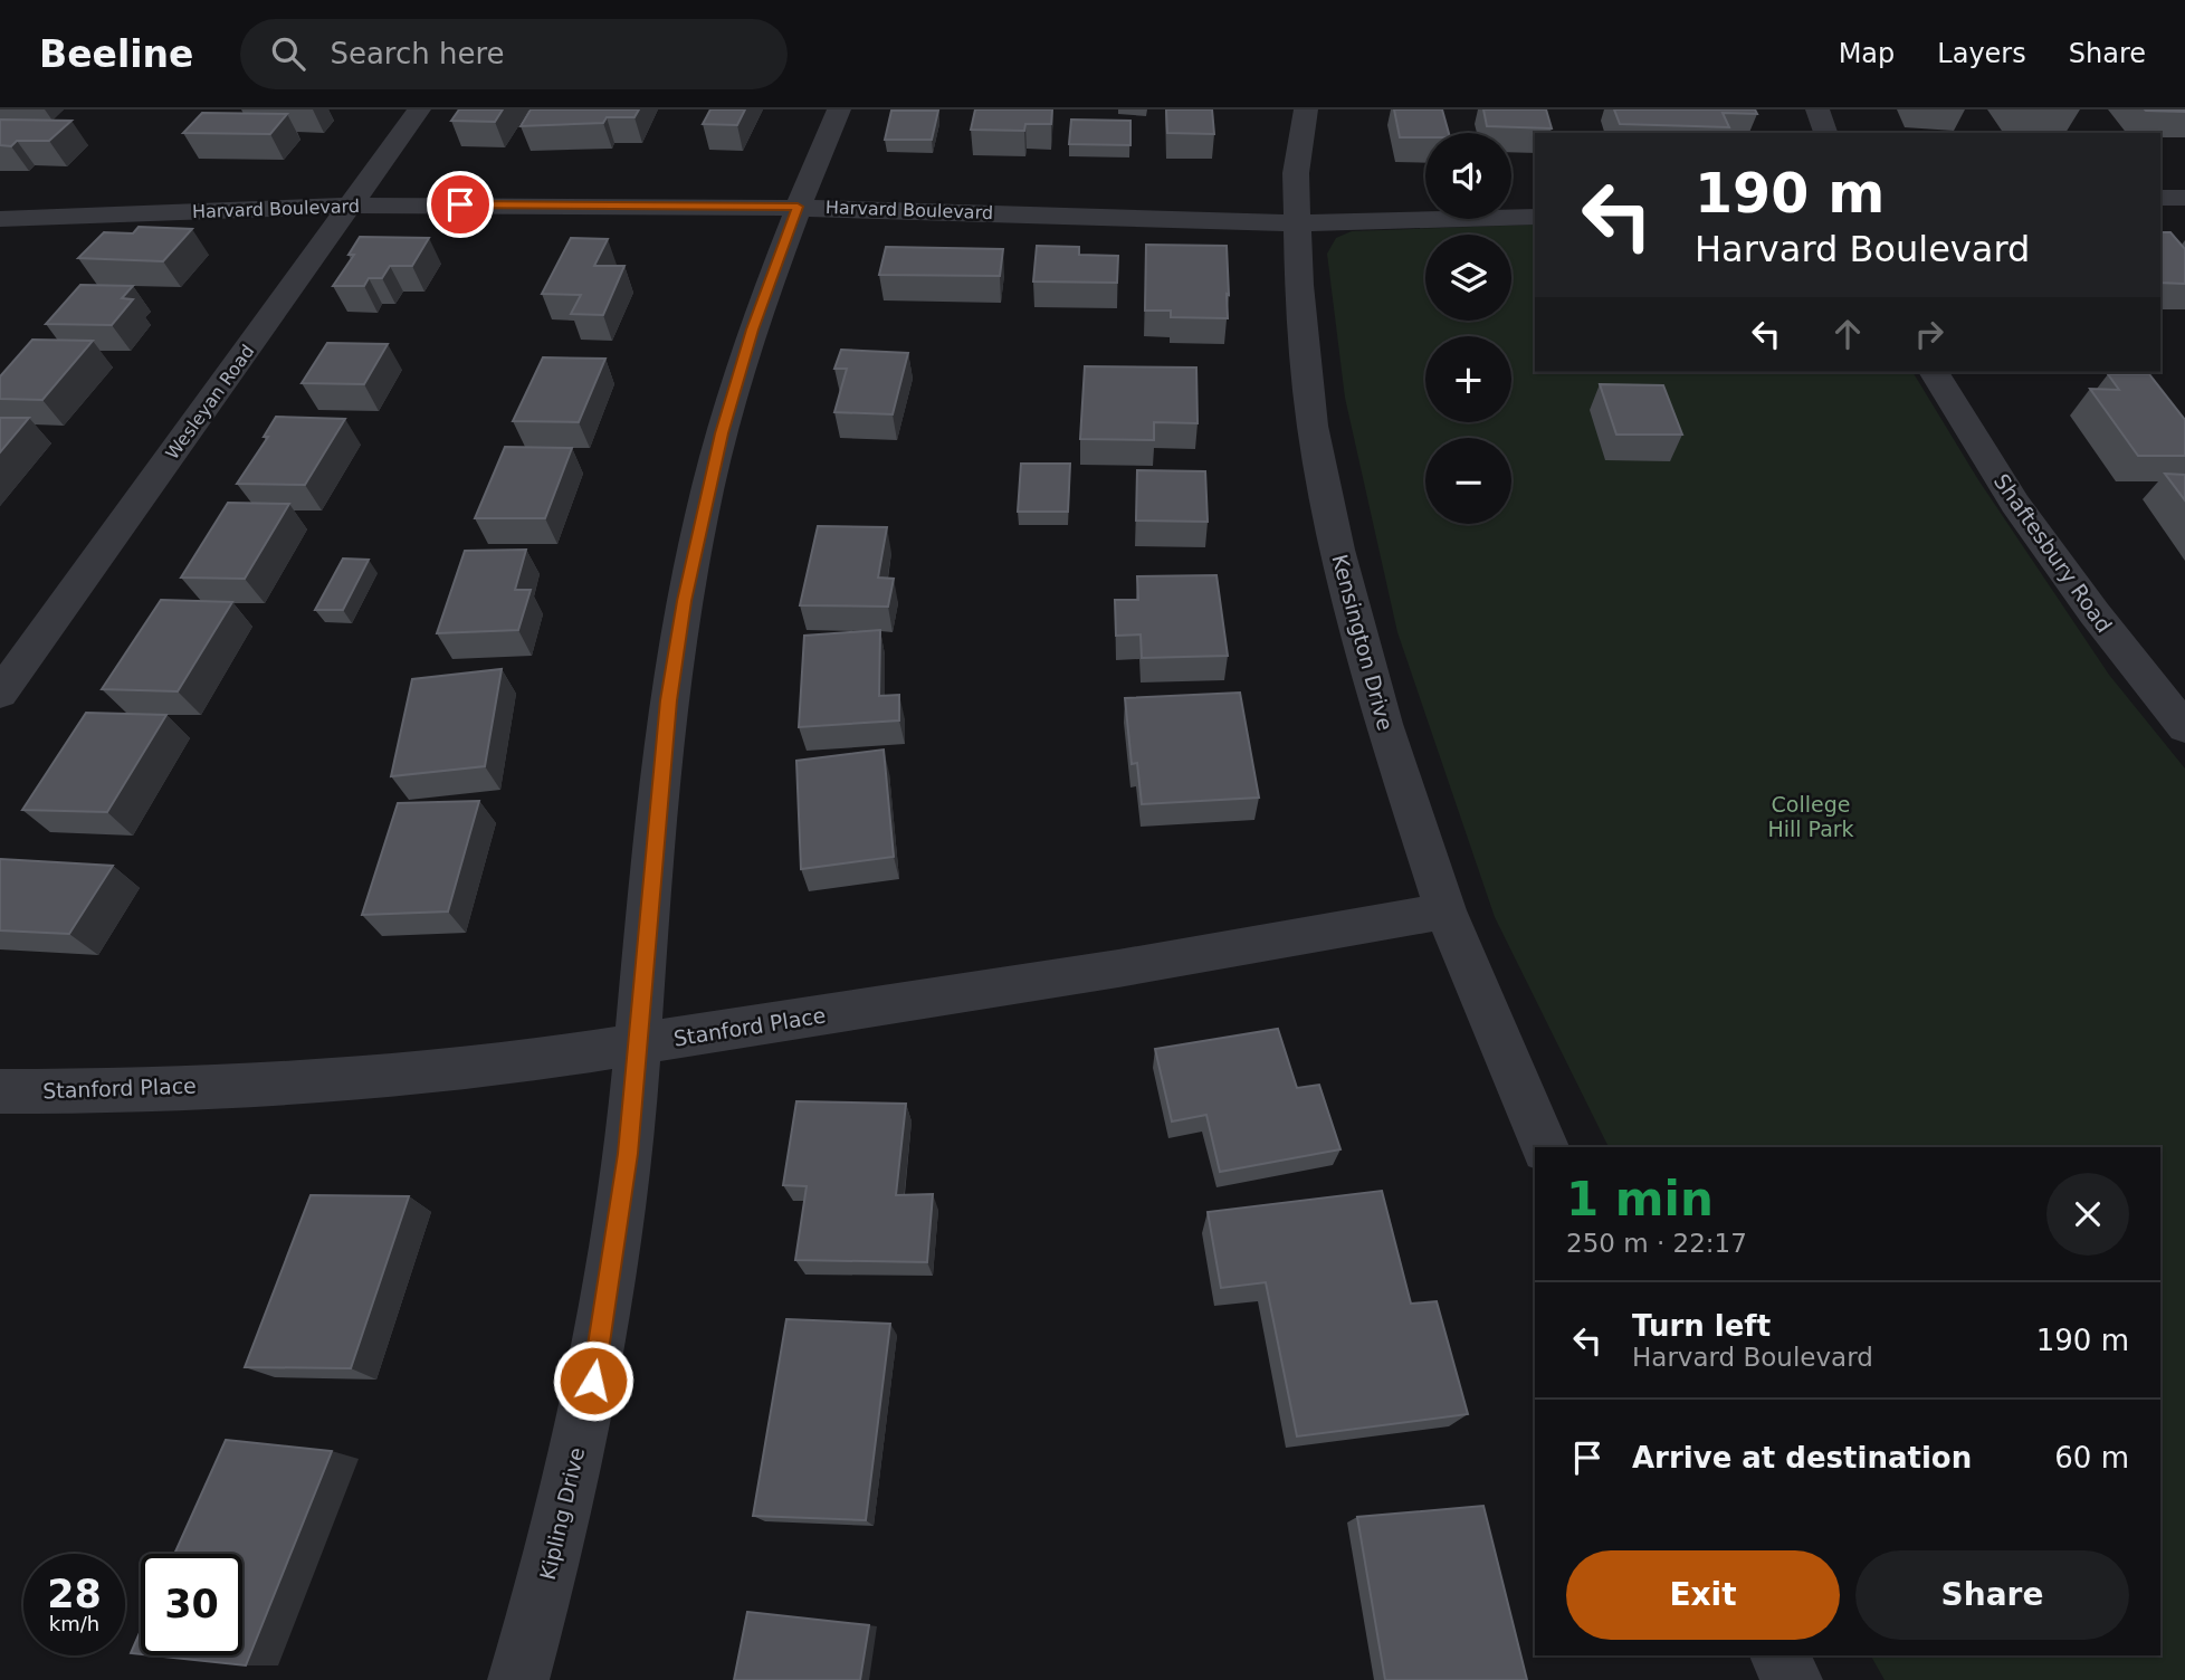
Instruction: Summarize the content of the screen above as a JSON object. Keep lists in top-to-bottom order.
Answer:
{
  "streets": {
    "street": [
      "Harvard Boulevard",
      "Wesleyan Road",
      "Shaftesbury Road",
      "Kensington Drive",
      "Stanford Place",
      "Kipling Drive"
    ]
  },
  "crossings": [
    ["Harvard Boulevard", "Wesleyan Road"],
    ["Harvard Boulevard", "Kensington Drive"],
    ["Harvard Boulevard", "Kipling Drive"],
    ["Kensington Drive", "Stanford Place"],
    ["Stanford Place", "Kipling Drive"]
  ],
  "parks": ["College Hill Park"],
  "page": {
    "header": "Beeline",
    "search": "Search here",
    "nav": ["Map", "Layers", "Share"],
    "map_buttons": ["+", "−"],
    "turn": ["190 m", "Harvard Boulevard"],
    "heading": ["1 min", "250 m · 22:17"],
    "list": [
      {
        "name": "Turn left",
        "note": "Harvard Boulevard",
        "value": "190 m"
      },
      {
        "name": "Arrive at destination",
        "value": "60 m"
      }
    ],
    "buttons": ["Exit", "Share"],
    "speed": "28 km/h",
    "limit": "30"
  }
}
